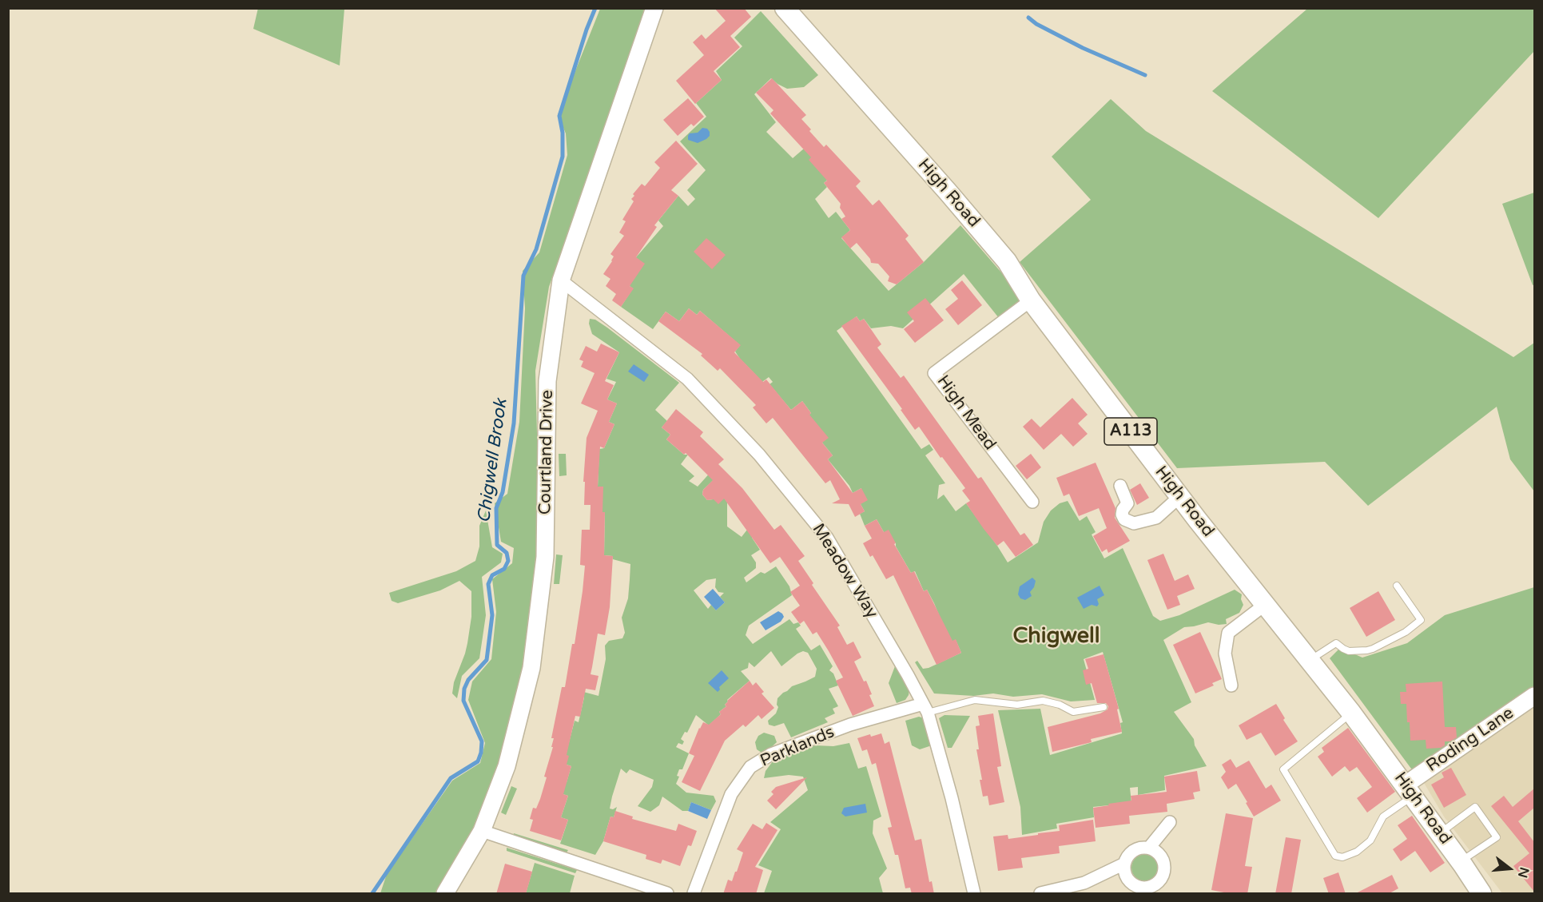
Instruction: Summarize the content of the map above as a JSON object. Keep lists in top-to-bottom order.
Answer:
{
  "streets": {
    "main road": ["High Road", "A113"],
    "street": [
      "High Mead",
      "Courtland Drive",
      "Meadow Way",
      "Roding Lane",
      "Parklands"
    ]
  },
  "crossings": [
    ["High Road", "High Mead"],
    ["High Road", "Roding Lane"],
    ["Courtland Drive", "Meadow Way"],
    ["Meadow Way", "Parklands"]
  ],
  "districts": ["Chigwell"],
  "water": ["Chigwell Brook"],
  "north": "right"
}
